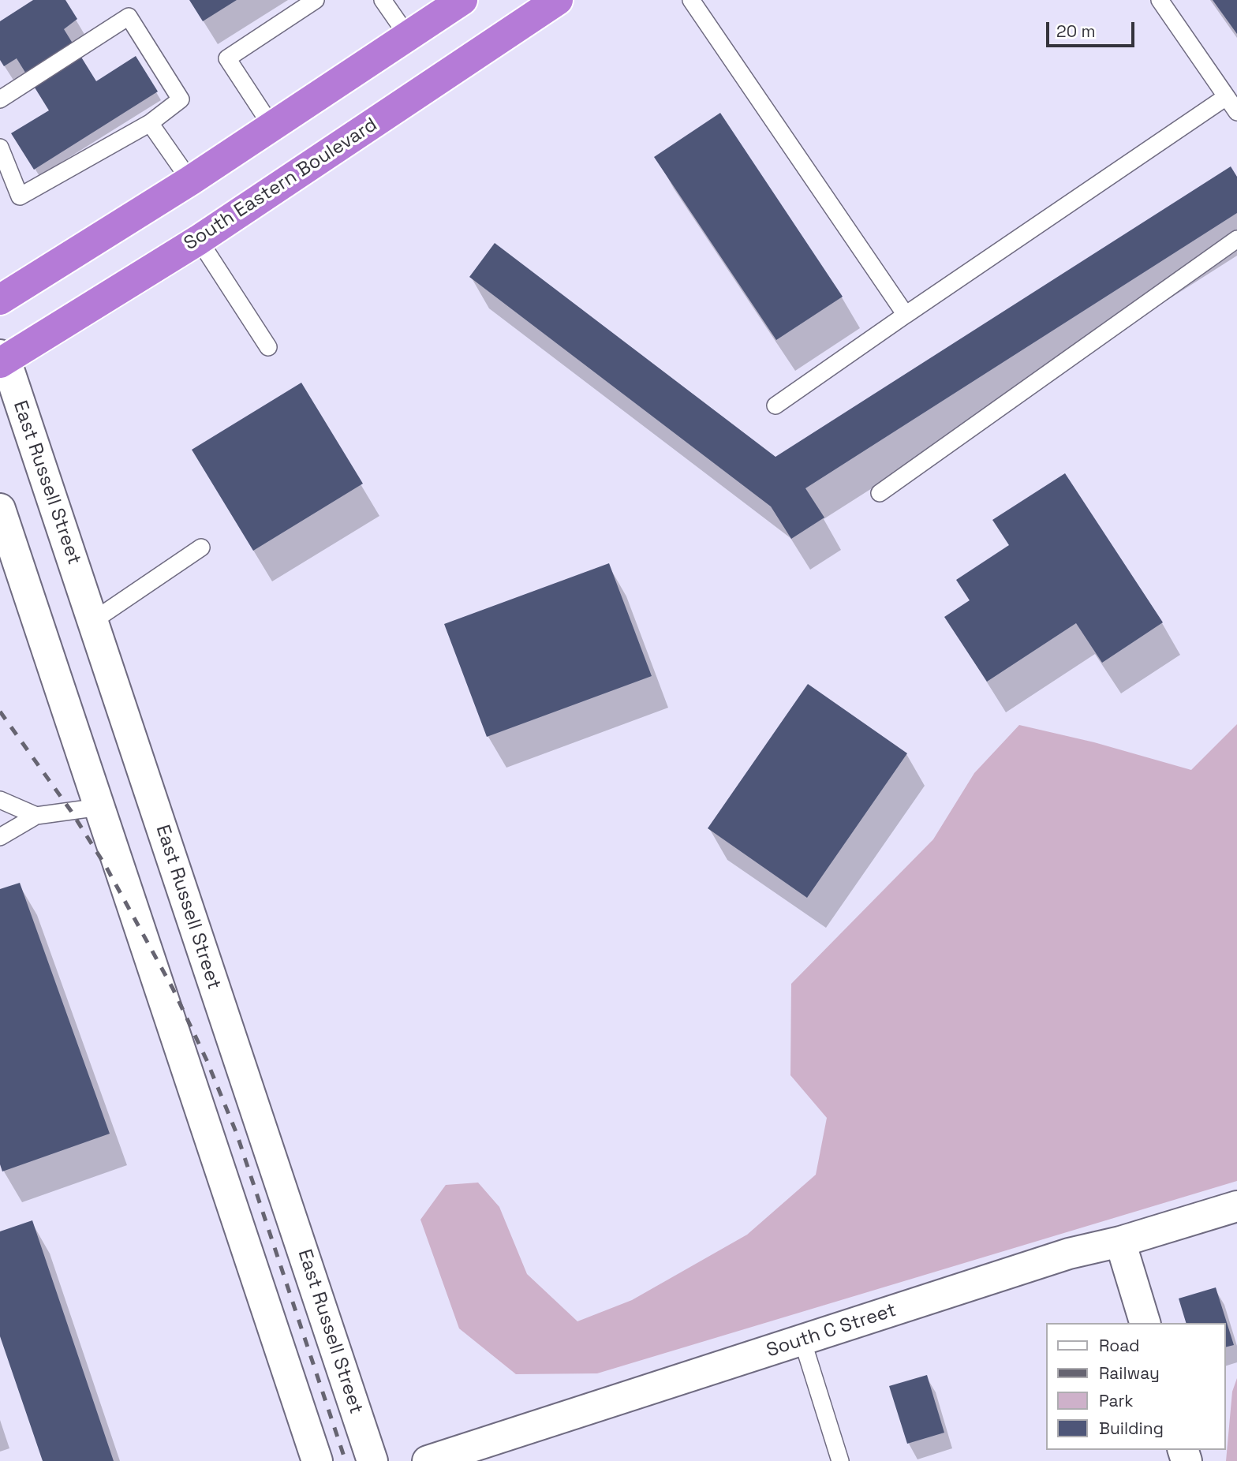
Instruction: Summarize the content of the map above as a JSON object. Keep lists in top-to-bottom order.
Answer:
{
  "streets": {
    "highway": ["South Eastern Boulevard"],
    "main road": ["East Russell Street", "South C Street"]
  },
  "crossings": [
    ["South Eastern Boulevard", "East Russell Street"]
  ],
  "legend": [
    "Road",
    "Railway",
    "Park",
    "Building"
  ],
  "scale_bar": "20 m"
}
